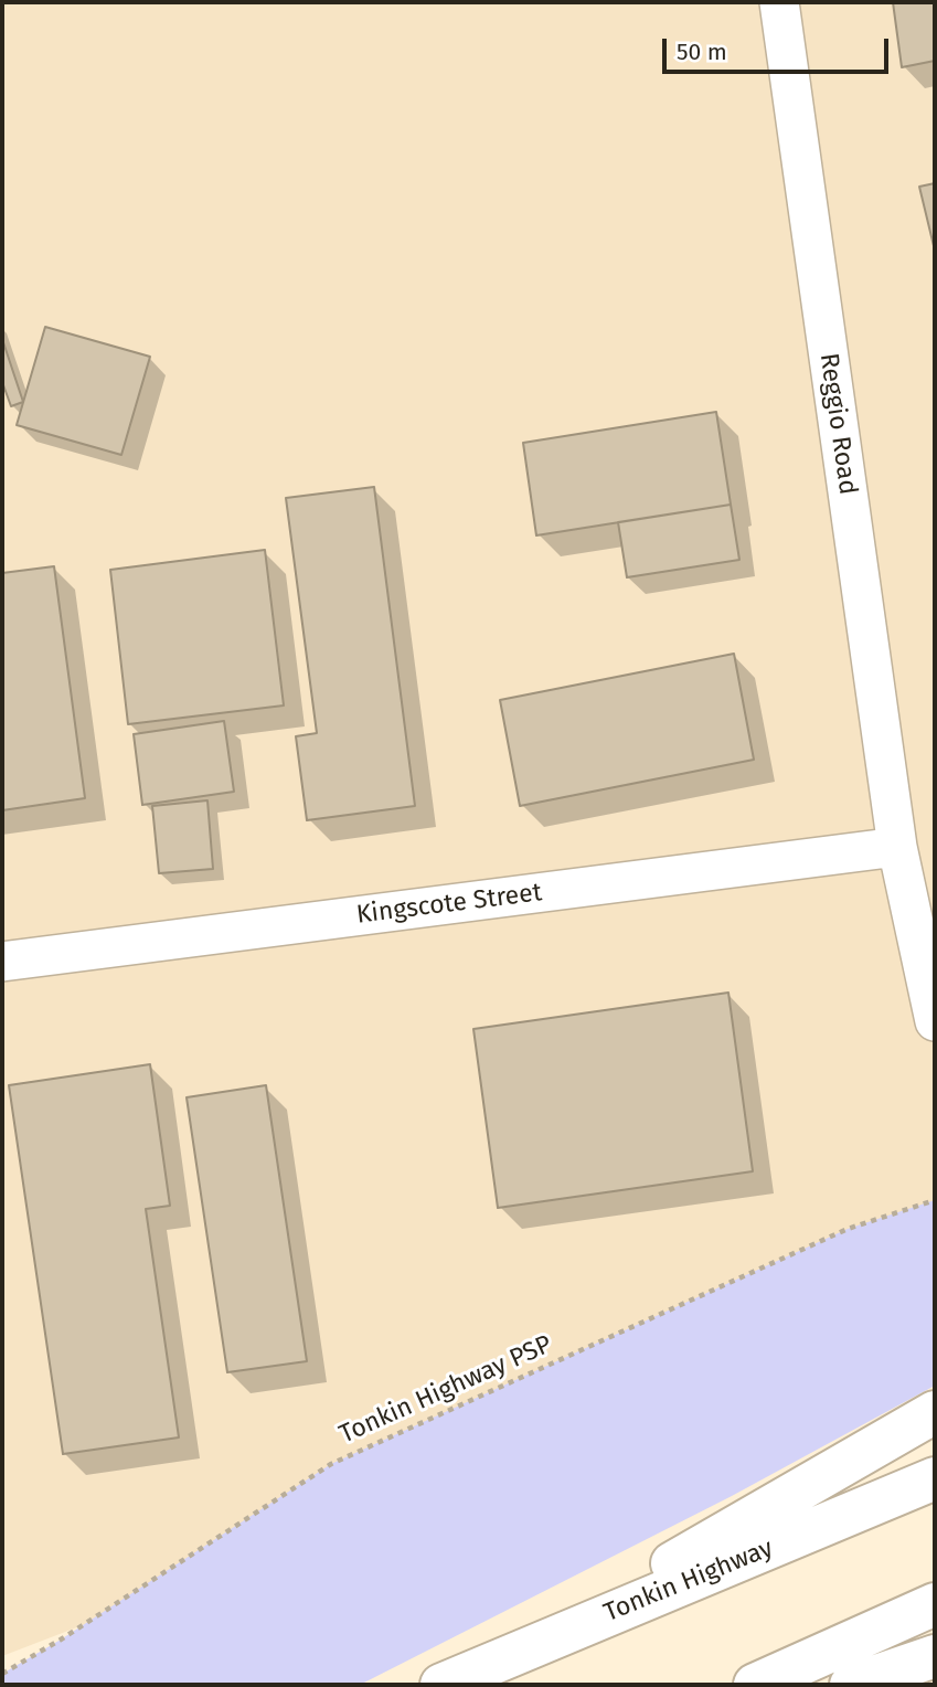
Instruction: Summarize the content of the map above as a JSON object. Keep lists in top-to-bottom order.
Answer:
{
  "streets": {
    "highway": ["Tonkin Highway"],
    "street": ["Reggio Road", "Kingscote Street"],
    "path": ["Tonkin Highway PSP"]
  },
  "crossings": [
    ["Reggio Road", "Kingscote Street"]
  ],
  "scale_bar": "50 m"
}
